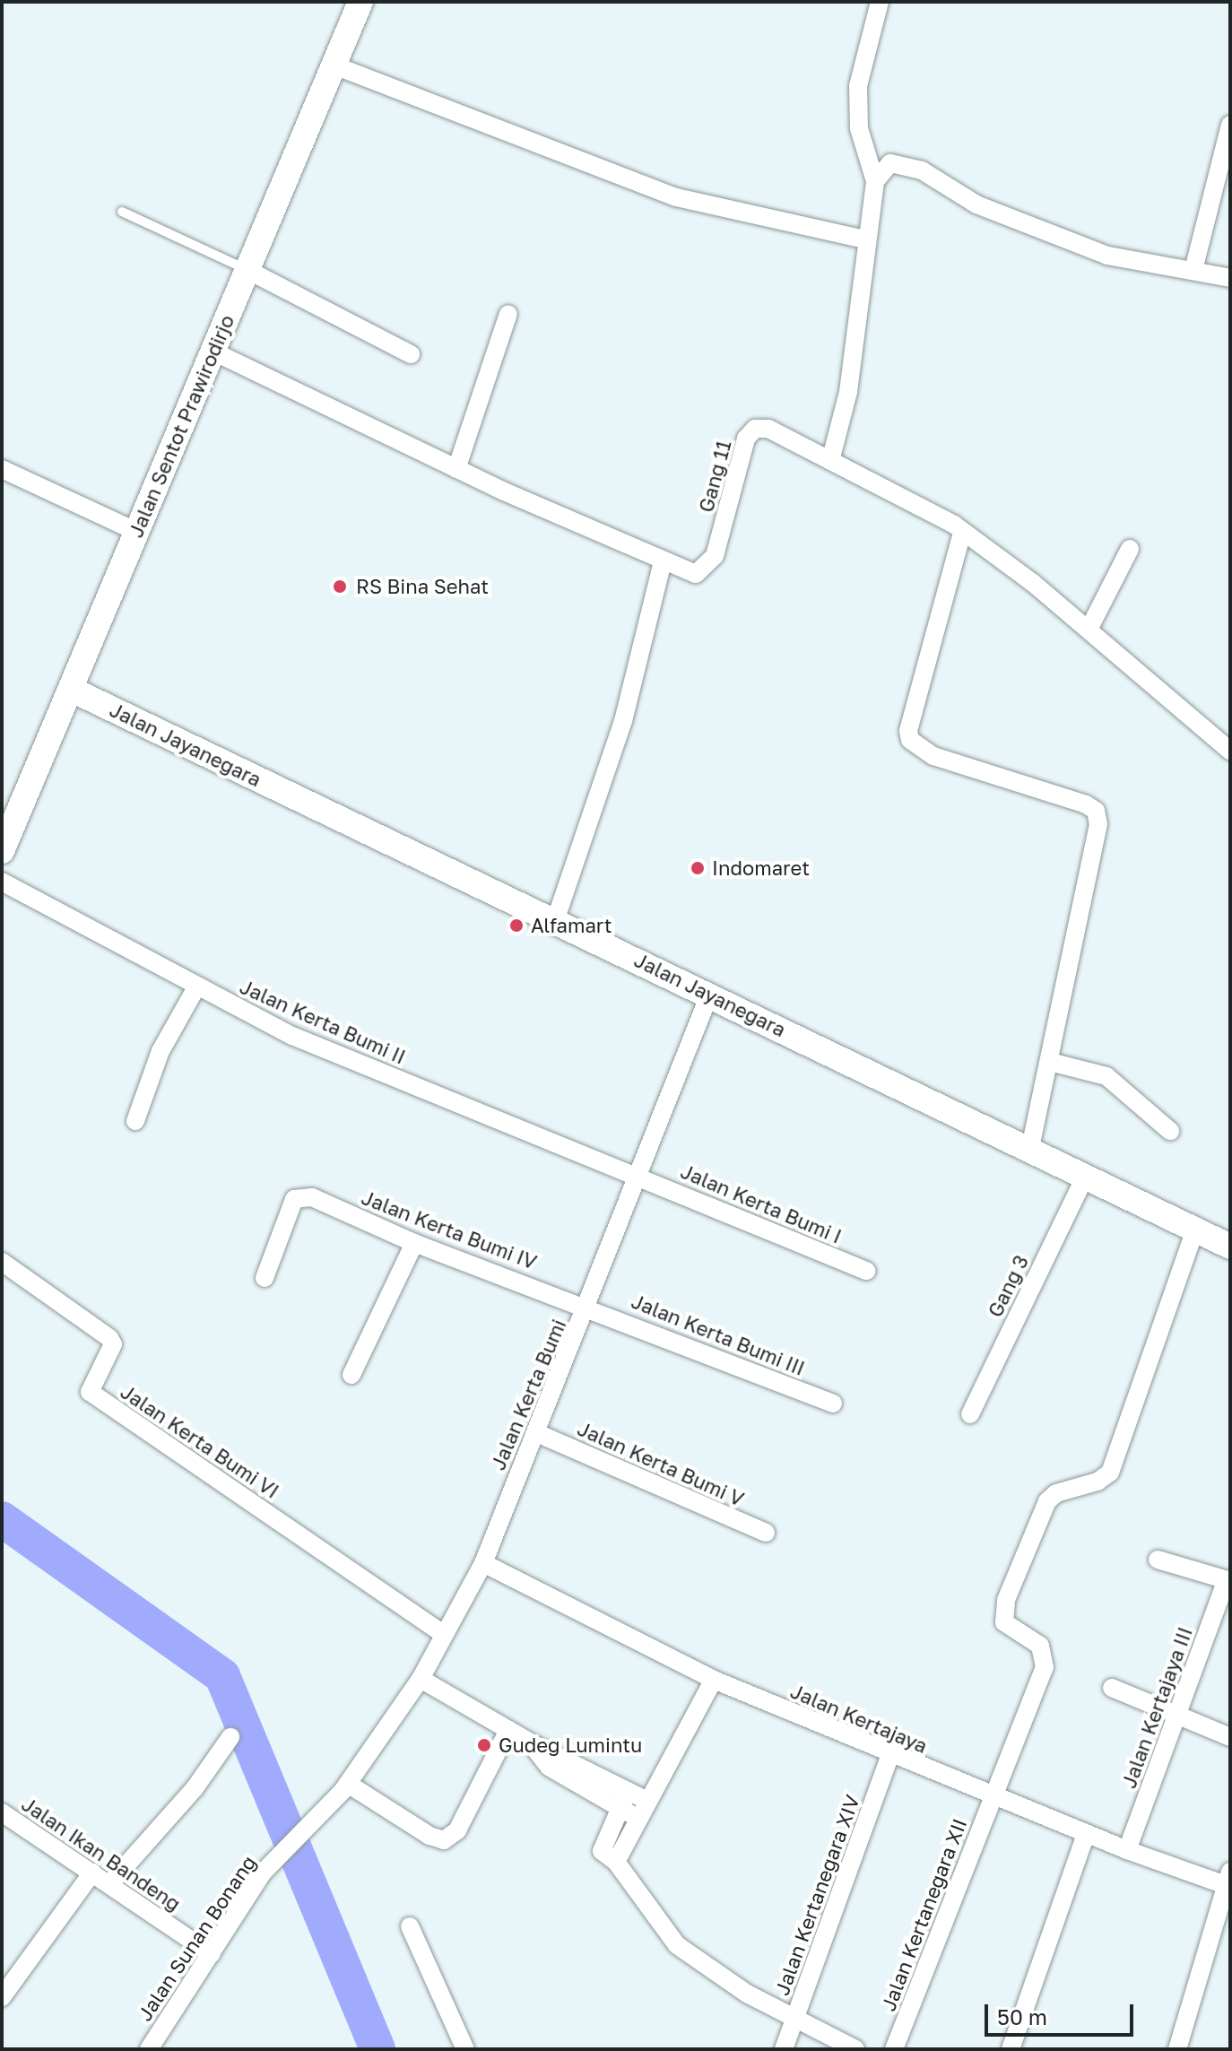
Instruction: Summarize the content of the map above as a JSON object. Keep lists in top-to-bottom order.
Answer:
{
  "streets": {
    "street": [
      "Jalan Sentot Prawirodirjo",
      "Gang 11",
      "Jalan Jayanegara",
      "Jalan Kerta Bumi II",
      "Jalan Kerta Bumi I",
      "Jalan Kerta Bumi IV",
      "Gang 3",
      "Jalan Kerta Bumi III",
      "Jalan Kerta Bumi",
      "Jalan Kerta Bumi VI",
      "Jalan Kerta Bumi V",
      "Jalan Kertajaya III",
      "Jalan Kertajaya",
      "Jalan Ikan Bandeng",
      "Jalan Kertanegara XIV",
      "Jalan Kertanegara XII",
      "Jalan Sunan Bonang"
    ]
  },
  "crossings": [
    ["Jalan Sentot Prawirodirjo", "Gang 11"],
    ["Jalan Sentot Prawirodirjo", "Jalan Jayanegara"],
    ["Jalan Jayanegara", "Gang 3"],
    ["Jalan Jayanegara", "Jalan Kerta Bumi"],
    ["Jalan Jayanegara", "Jalan Kertanegara XII"],
    ["Jalan Kerta Bumi II", "Jalan Kerta Bumi I"],
    ["Jalan Kerta Bumi II", "Jalan Kerta Bumi"],
    ["Jalan Kerta Bumi I", "Jalan Kerta Bumi"],
    ["Jalan Kerta Bumi IV", "Jalan Kerta Bumi III"],
    ["Jalan Kerta Bumi IV", "Jalan Kerta Bumi"],
    ["Jalan Kerta Bumi III", "Jalan Kerta Bumi"],
    ["Jalan Kerta Bumi", "Jalan Kerta Bumi VI"],
    ["Jalan Kerta Bumi", "Jalan Kerta Bumi V"],
    ["Jalan Kerta Bumi", "Jalan Kertajaya"],
    ["Jalan Kerta Bumi", "Jalan Sunan Bonang"],
    ["Jalan Kertajaya III", "Jalan Kertajaya"],
    ["Jalan Kertajaya", "Jalan Kertanegara XIV"],
    ["Jalan Kertajaya", "Jalan Kertanegara XII"],
    ["Jalan Ikan Bandeng", "Jalan Sunan Bonang"]
  ],
  "places": [
    "RS Bina Sehat",
    "Indomaret",
    "Alfamart",
    "Gudeg Lumintu"
  ],
  "scale_bar": "50 m"
}
